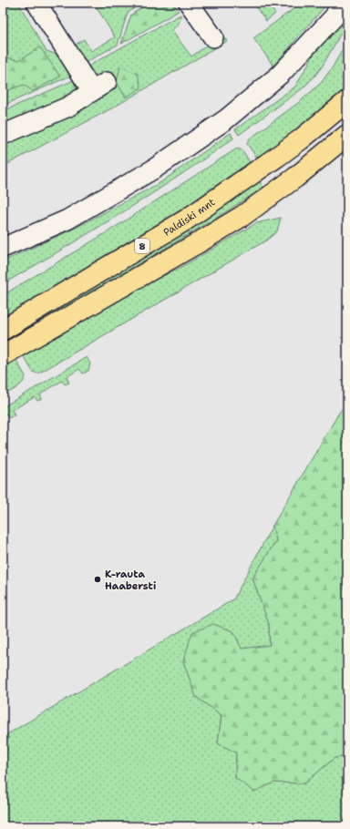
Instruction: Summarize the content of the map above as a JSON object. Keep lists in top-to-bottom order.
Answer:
{
  "streets": {
    "main road": ["Paldiski mnt", "8"]
  },
  "places": ["K-rauta Haabersti"]
}
